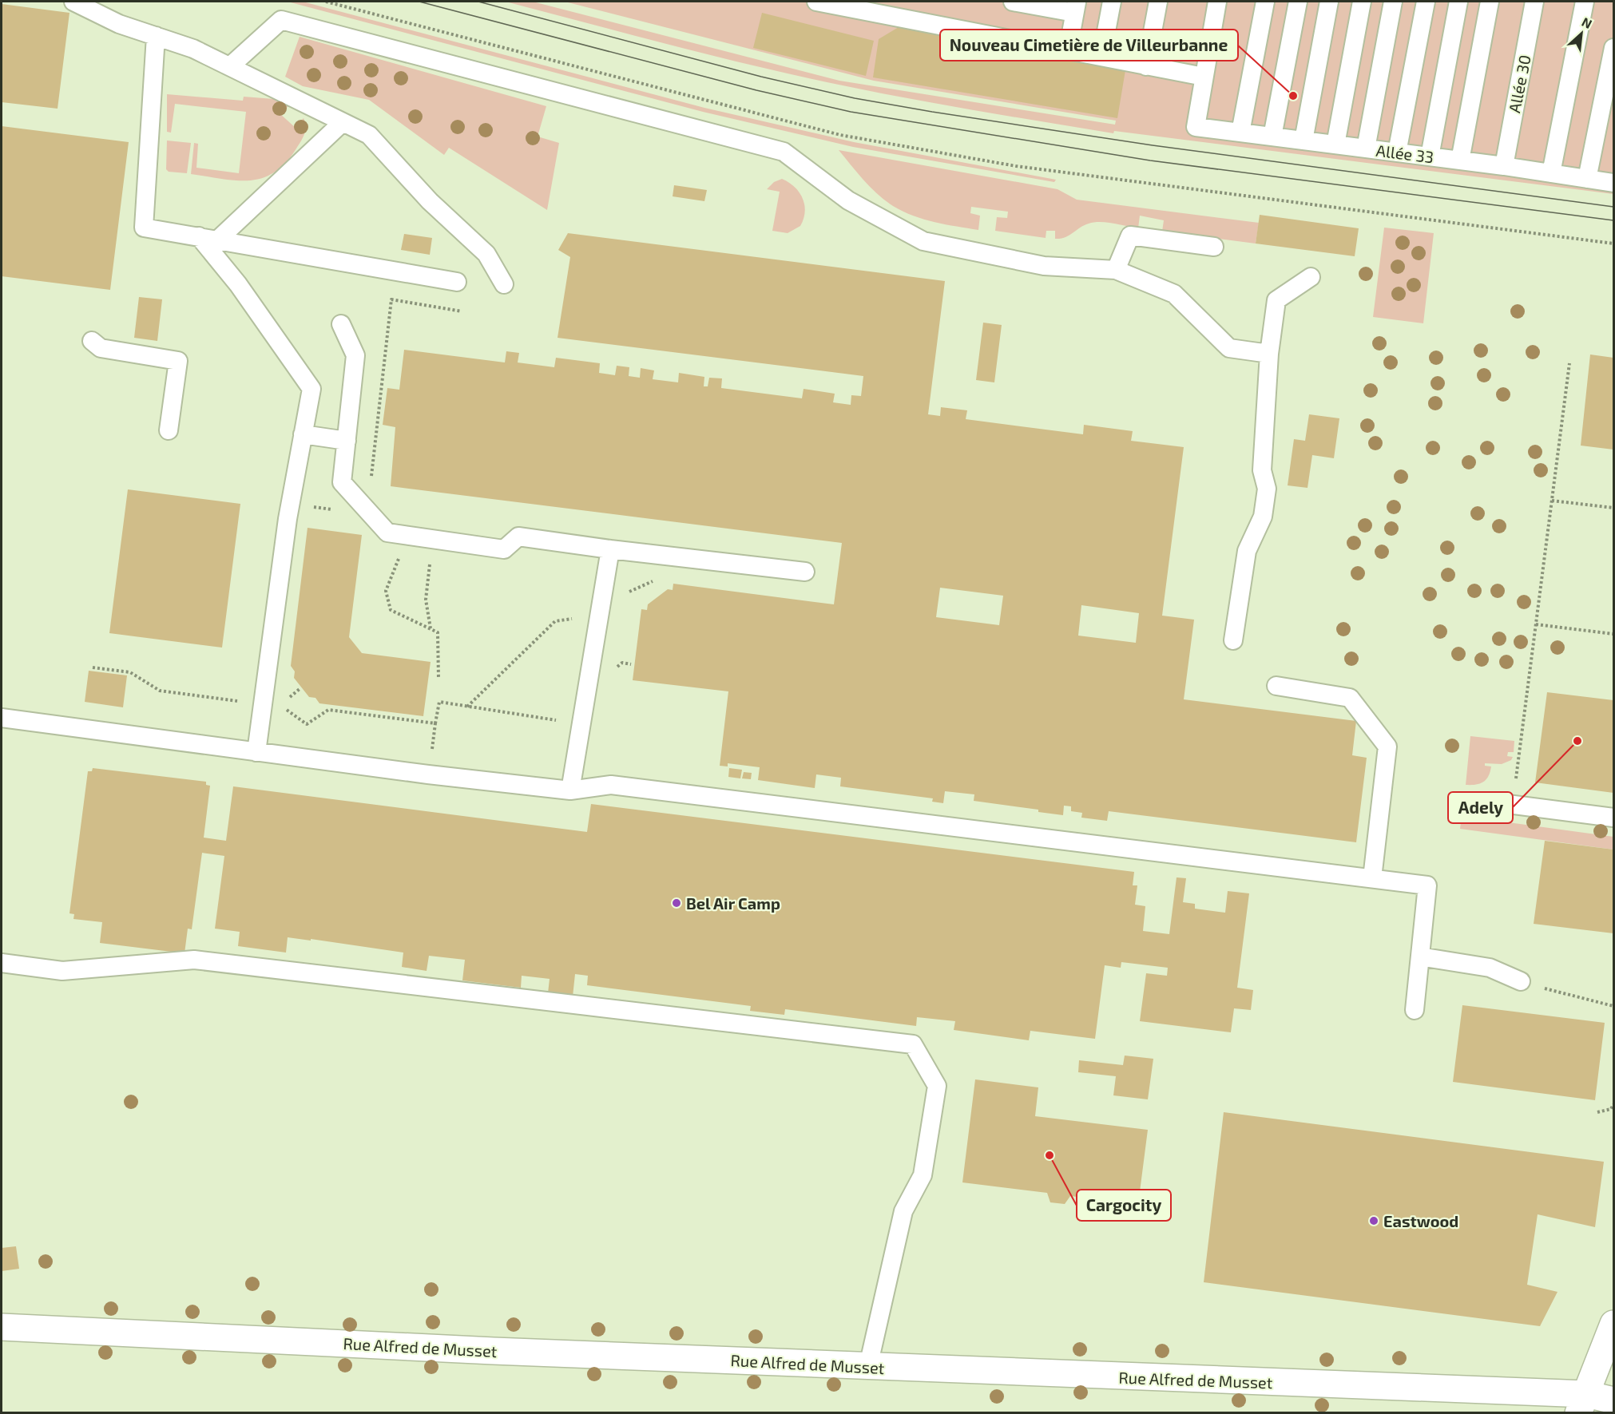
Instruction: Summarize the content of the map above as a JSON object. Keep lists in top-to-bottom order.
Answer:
{
  "streets": {
    "street": ["Rue Alfred de Musset"],
    "lane": ["Allée 30", "Allée 33"]
  },
  "crossings": [
    ["Allée 30", "Allée 33"]
  ],
  "places": [
    "Nouveau Cimetière de Villeurbanne",
    "Adely",
    "Bel Air Camp",
    "Cargocity",
    "Eastwood"
  ],
  "north": "top right"
}
